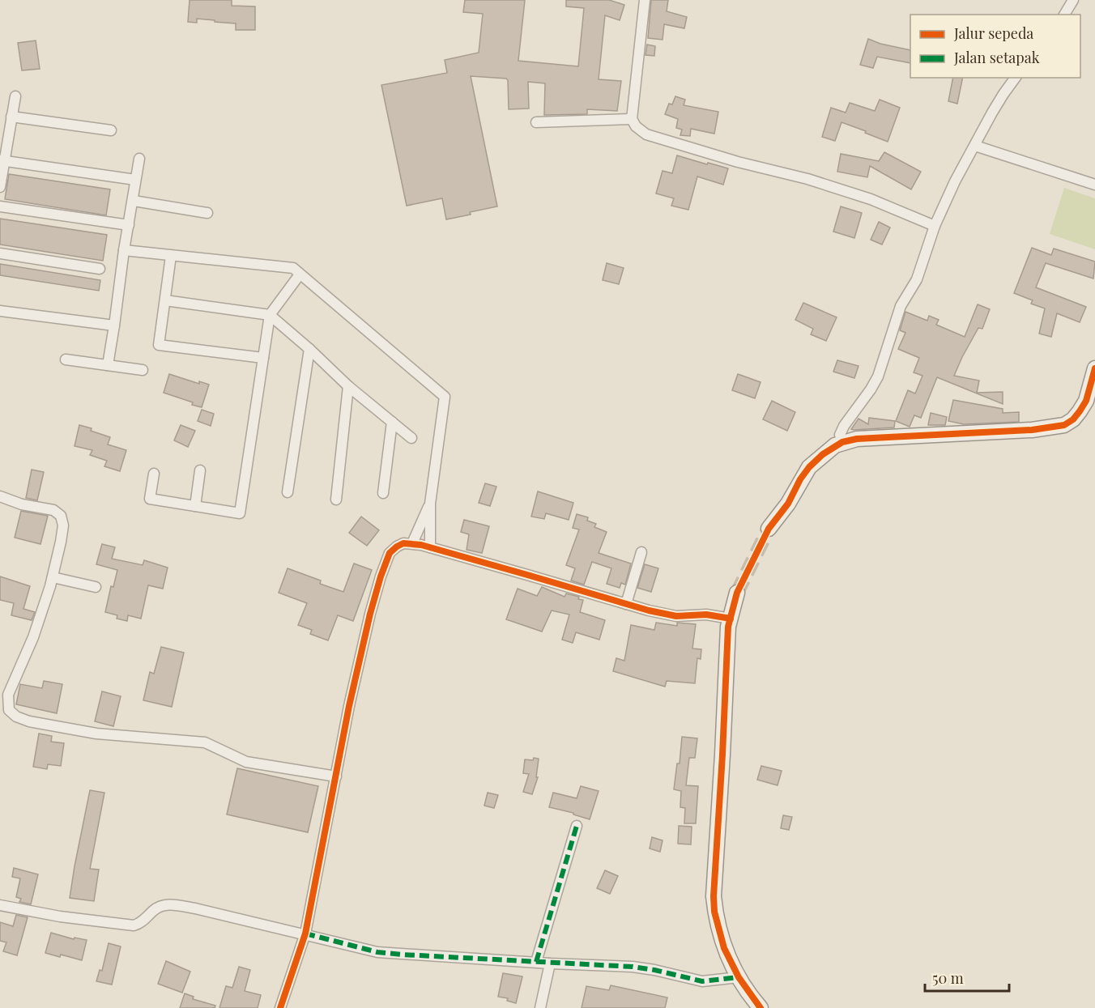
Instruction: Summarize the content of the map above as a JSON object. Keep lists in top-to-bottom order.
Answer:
{
  "legend": ["Jalur sepeda", "Jalan setapak"],
  "scale_bar": "50 m"
}
